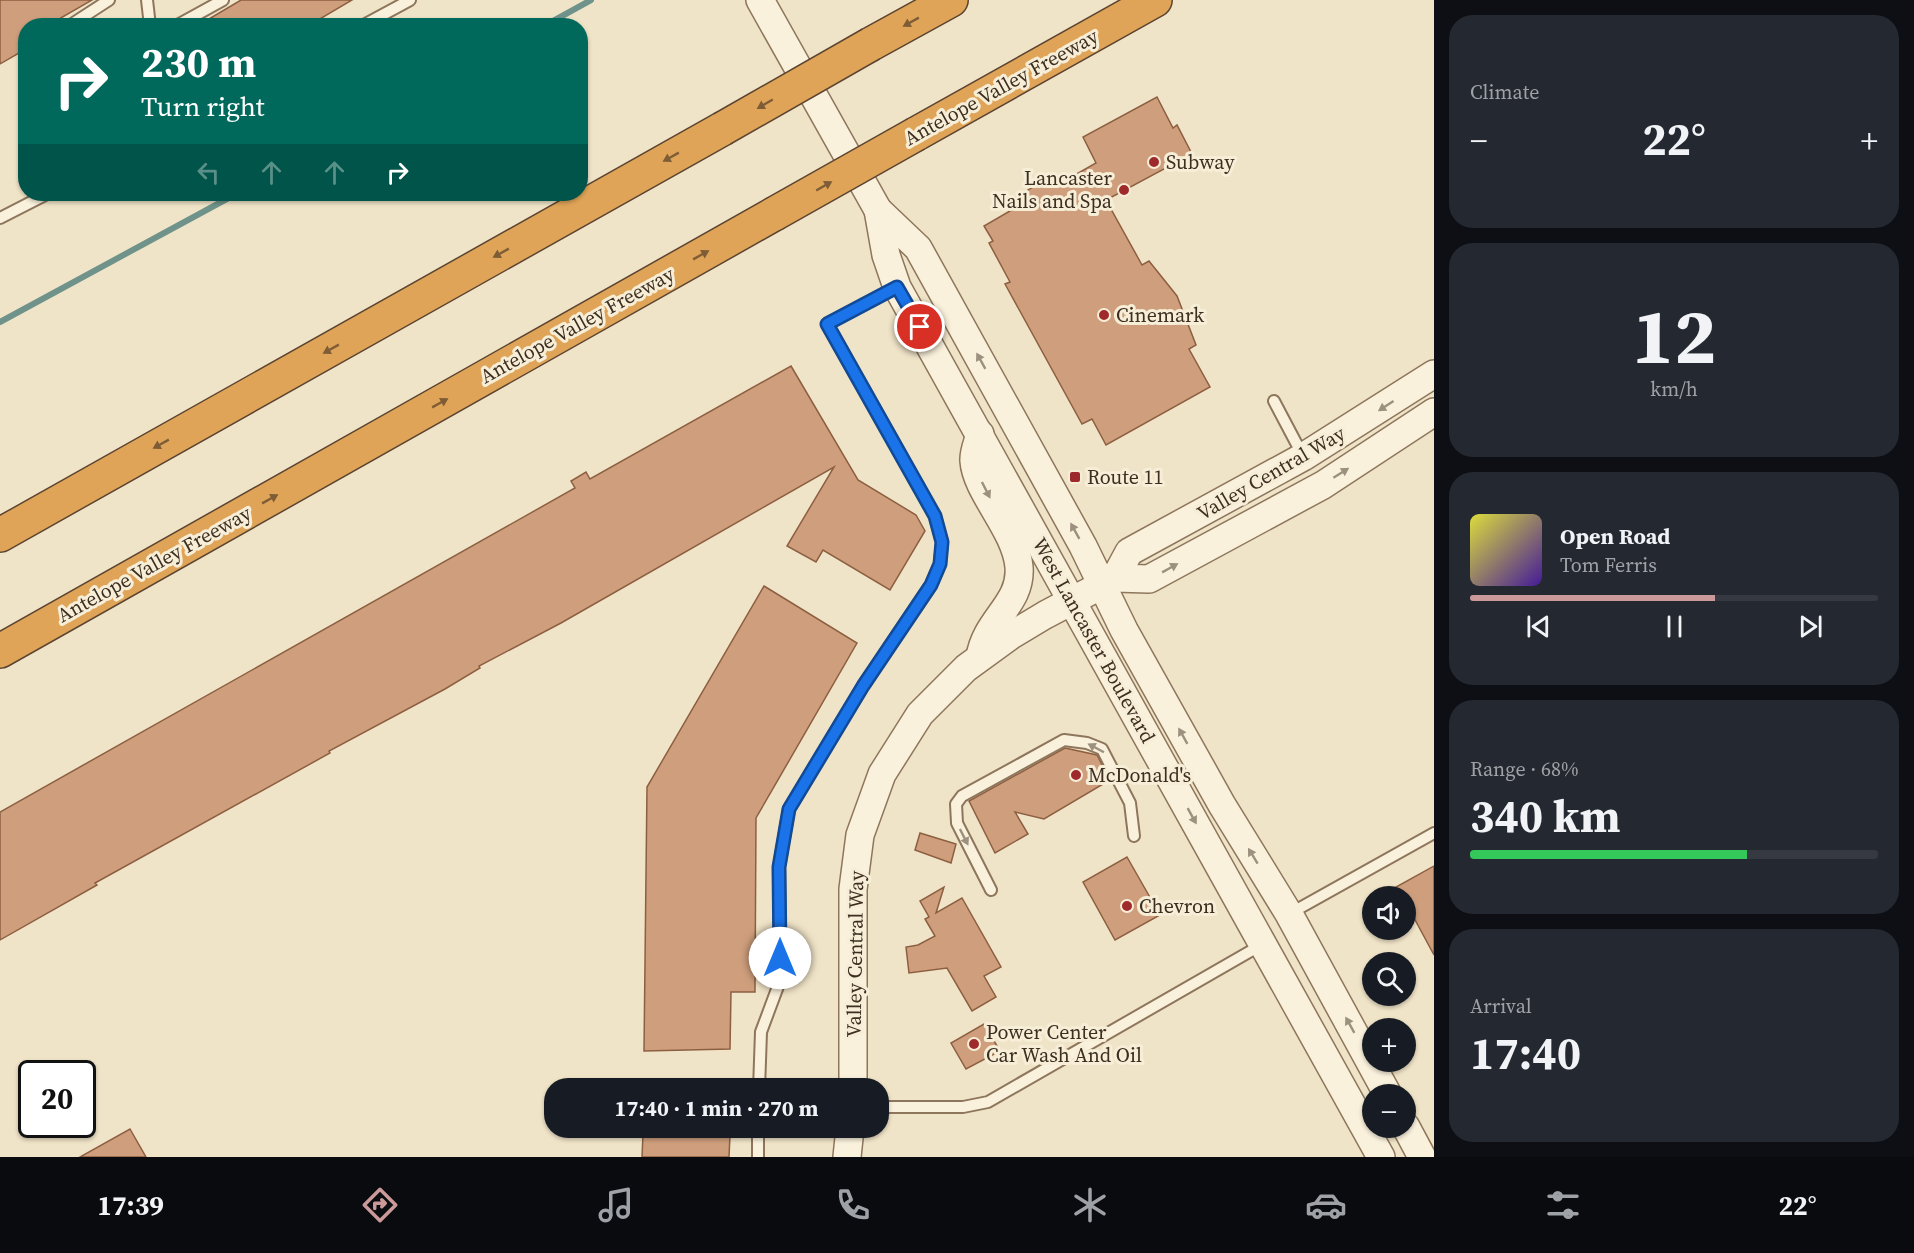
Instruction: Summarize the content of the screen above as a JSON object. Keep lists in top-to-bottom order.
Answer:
{
  "streets": {
    "highway": ["Antelope Valley Freeway"],
    "street": ["Valley Central Way", "West Lancaster Boulevard"]
  },
  "crossings": [
    ["Valley Central Way", "West Lancaster Boulevard"]
  ],
  "places": {
    "other": [
      "Subway",
      "Lancaster Nails and Spa",
      "Cinemark",
      "McDonald's",
      "Chevron",
      "Power Center Car Wash And Oil"
    ],
    "transit": ["Route 11"]
  },
  "page": {
    "tile": [
      "Climate",
      ["12", "km/h"],
      ["Range · 68%", "340 km"],
      ["Arrival", "17:40"]
    ],
    "turn": ["230 m", "Turn right"],
    "heat": ["−", "22°", "+"],
    "song": ["Open Road", "Tom Ferris"],
    "map_buttons": ["+", "−"],
    "limit": "20",
    "trip": "17:40 · 1 min · 270 m",
    "tabs": ["17:39", "22°"]
  }
}
